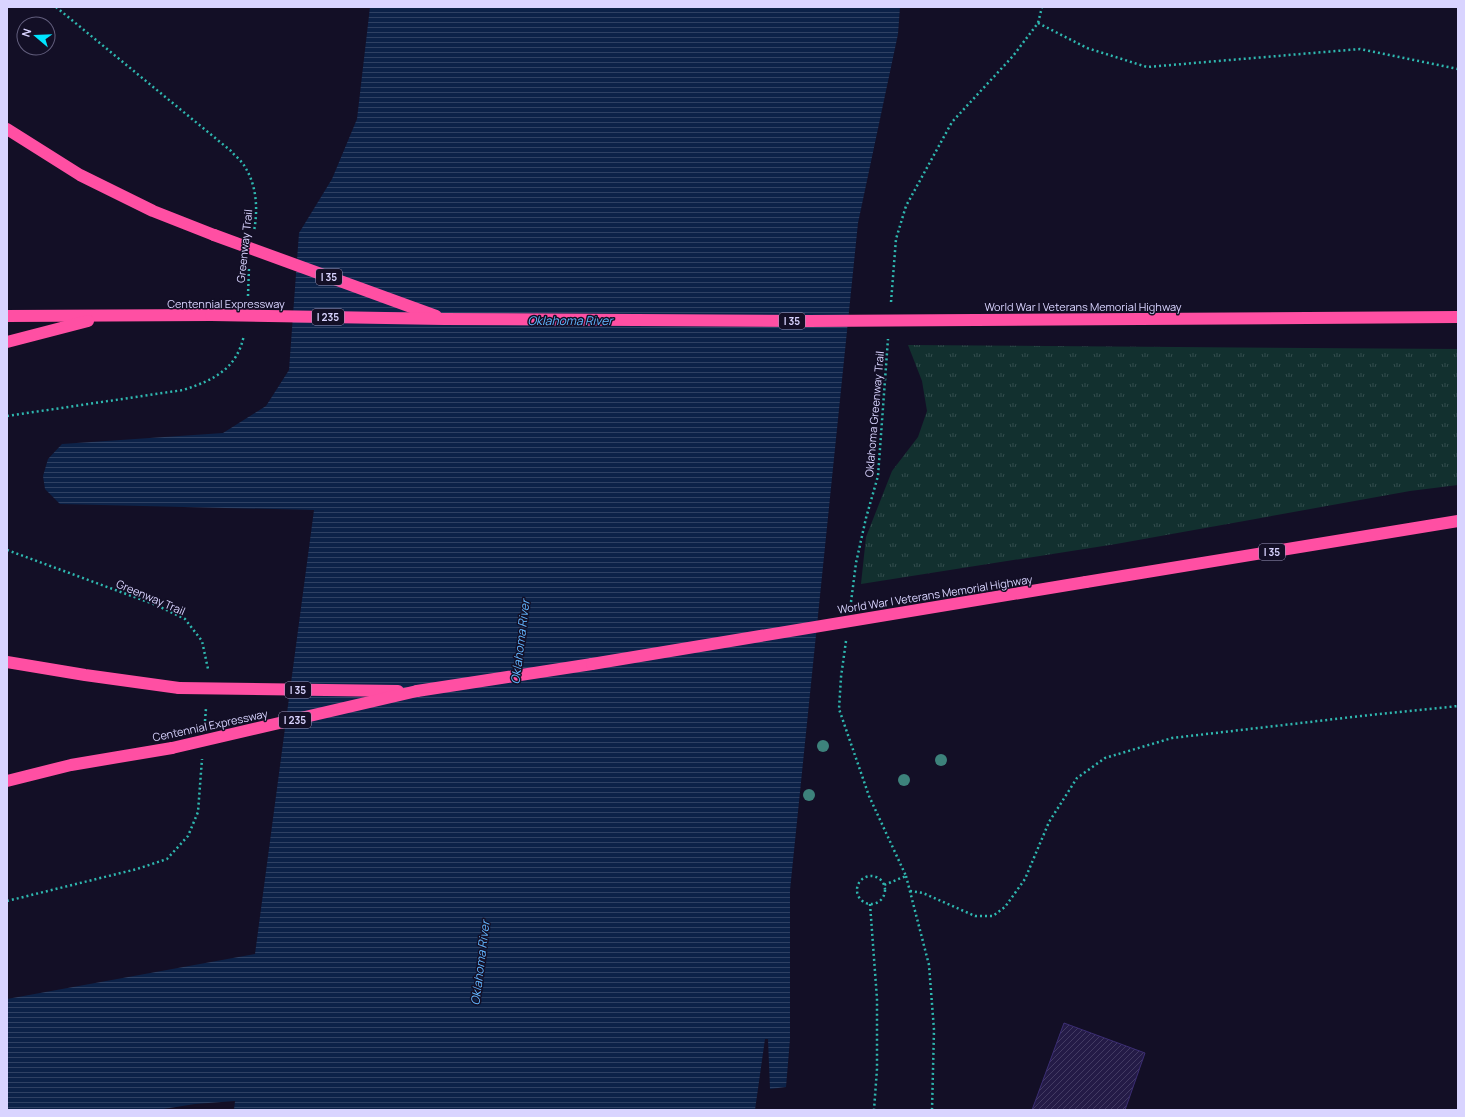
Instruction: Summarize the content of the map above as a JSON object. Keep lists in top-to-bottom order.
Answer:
{
  "streets": {
    "highway": [
      "I 35",
      "Centennial Expressway",
      "World War I Veterans Memorial Highway",
      "I 235"
    ],
    "path": ["Greenway Trail", "Oklahoma Greenway Trail"]
  },
  "crossings": [
    ["I 35", "Centennial Expressway"],
    ["I 35", "World War I Veterans Memorial Highway"],
    ["Centennial Expressway", "World War I Veterans Memorial Highway"]
  ],
  "water": ["Oklahoma River"],
  "north": "left"
}
